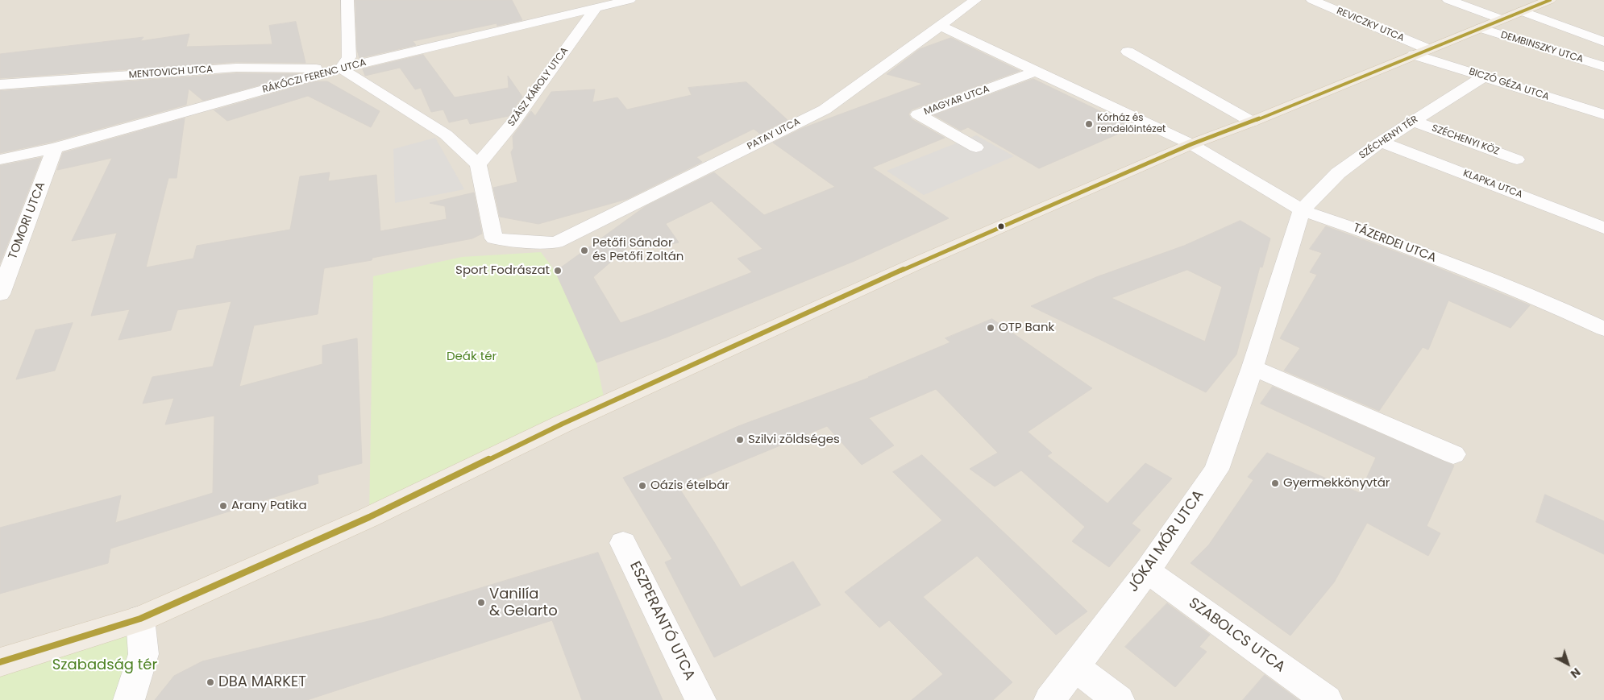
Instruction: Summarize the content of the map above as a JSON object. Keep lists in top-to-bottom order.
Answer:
{
  "streets": {
    "street": [
      "REVICZKY UTCA",
      "DEMBINSZKY UTCA",
      "MENTOVICH UTCA",
      "RÁKÓCZI FERENC UTCA",
      "BICZÓ GÉZA UTCA",
      "SZÁSZ KÁROLY UTCA",
      "MAGYAR UTCA",
      "PATAY UTCA",
      "SZÉCHENYI TÉR",
      "SZÉCHENYI KÖZ",
      "KLAPKA UTCA",
      "TOMORI UTCA",
      "TÁZERDEI UTCA",
      "JÓKAI MÓR UTCA",
      "ESZPERANTÓ UTCA",
      "SZABOLCS UTCA"
    ]
  },
  "crossings": [
    ["MENTOVICH UTCA", "RÁKÓCZI FERENC UTCA"],
    ["RÁKÓCZI FERENC UTCA", "SZÁSZ KÁROLY UTCA"],
    ["RÁKÓCZI FERENC UTCA", "TOMORI UTCA"],
    ["BICZÓ GÉZA UTCA", "SZÉCHENYI TÉR"],
    ["SZÁSZ KÁROLY UTCA", "PATAY UTCA"],
    ["SZÉCHENYI TÉR", "SZÉCHENYI KÖZ"],
    ["SZÉCHENYI TÉR", "KLAPKA UTCA"],
    ["SZÉCHENYI TÉR", "TÁZERDEI UTCA"],
    ["SZÉCHENYI TÉR", "JÓKAI MÓR UTCA"],
    ["TÁZERDEI UTCA", "JÓKAI MÓR UTCA"],
    ["JÓKAI MÓR UTCA", "SZABOLCS UTCA"]
  ],
  "parks": ["Deák tér", "Szabadság tér"],
  "places": [
    "Kórház és rendelőintézet",
    "Petőfi Sándor és Petőfi Zoltán",
    "Sport Fodrászat",
    "OTP Bank",
    "Szilvi zöldséges",
    "Gyermekkönyvtár",
    "Oázis ételbár",
    "Arany Patika",
    "Vanilía & Gelarto",
    "DBA MARKET"
  ],
  "north": "bottom right"
}
